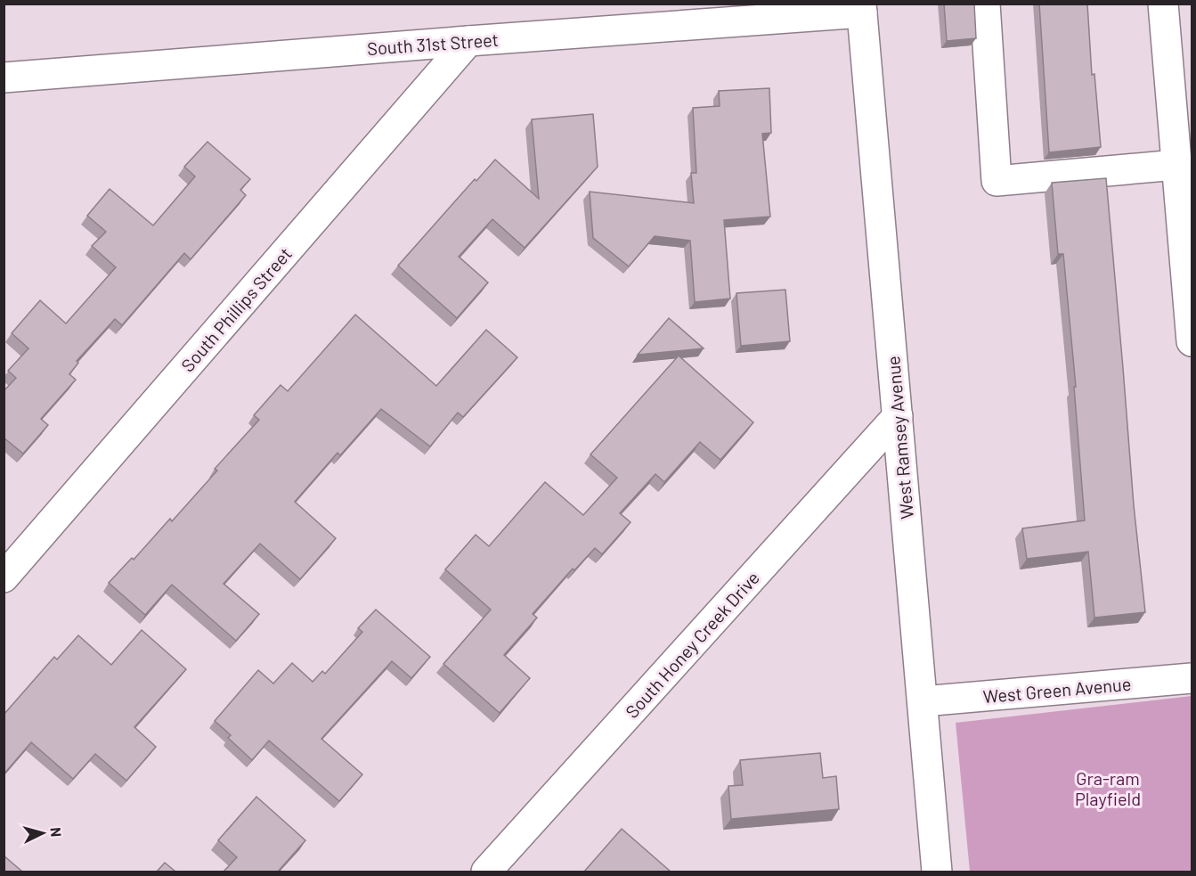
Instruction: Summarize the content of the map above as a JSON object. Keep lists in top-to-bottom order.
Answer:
{
  "streets": {
    "street": [
      "South 31st Street",
      "South Phillips Street",
      "West Ramsey Avenue",
      "South Honey Creek Drive",
      "West Green Avenue"
    ]
  },
  "crossings": [
    ["South 31st Street", "South Phillips Street"],
    ["South 31st Street", "West Ramsey Avenue"],
    ["West Ramsey Avenue", "South Honey Creek Drive"],
    ["West Ramsey Avenue", "West Green Avenue"]
  ],
  "parks": ["Gra-ram Playfield"],
  "north": "right"
}
